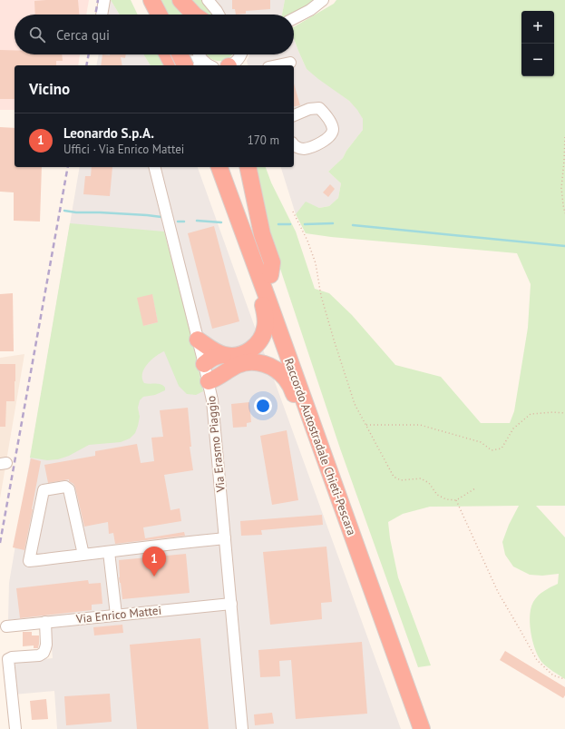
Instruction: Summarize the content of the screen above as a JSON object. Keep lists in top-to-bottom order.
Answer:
{
  "streets": {
    "highway": ["Raccordo Autostradale Chieti-Pescara"],
    "street": ["Via Erasmo Piaggio", "Via Enrico Mattei"]
  },
  "crossings": [
    ["Via Erasmo Piaggio", "Via Enrico Mattei"]
  ],
  "page": {
    "map_buttons": ["+", "−"],
    "search": "Cerca qui",
    "heading": "Vicino",
    "list": [
      {
        "mark": "1",
        "name": "Leonardo S.p.A.",
        "note": "Uffici · Via Enrico Mattei",
        "value": "170 m"
      }
    ],
    "pins": "1"
  }
}
